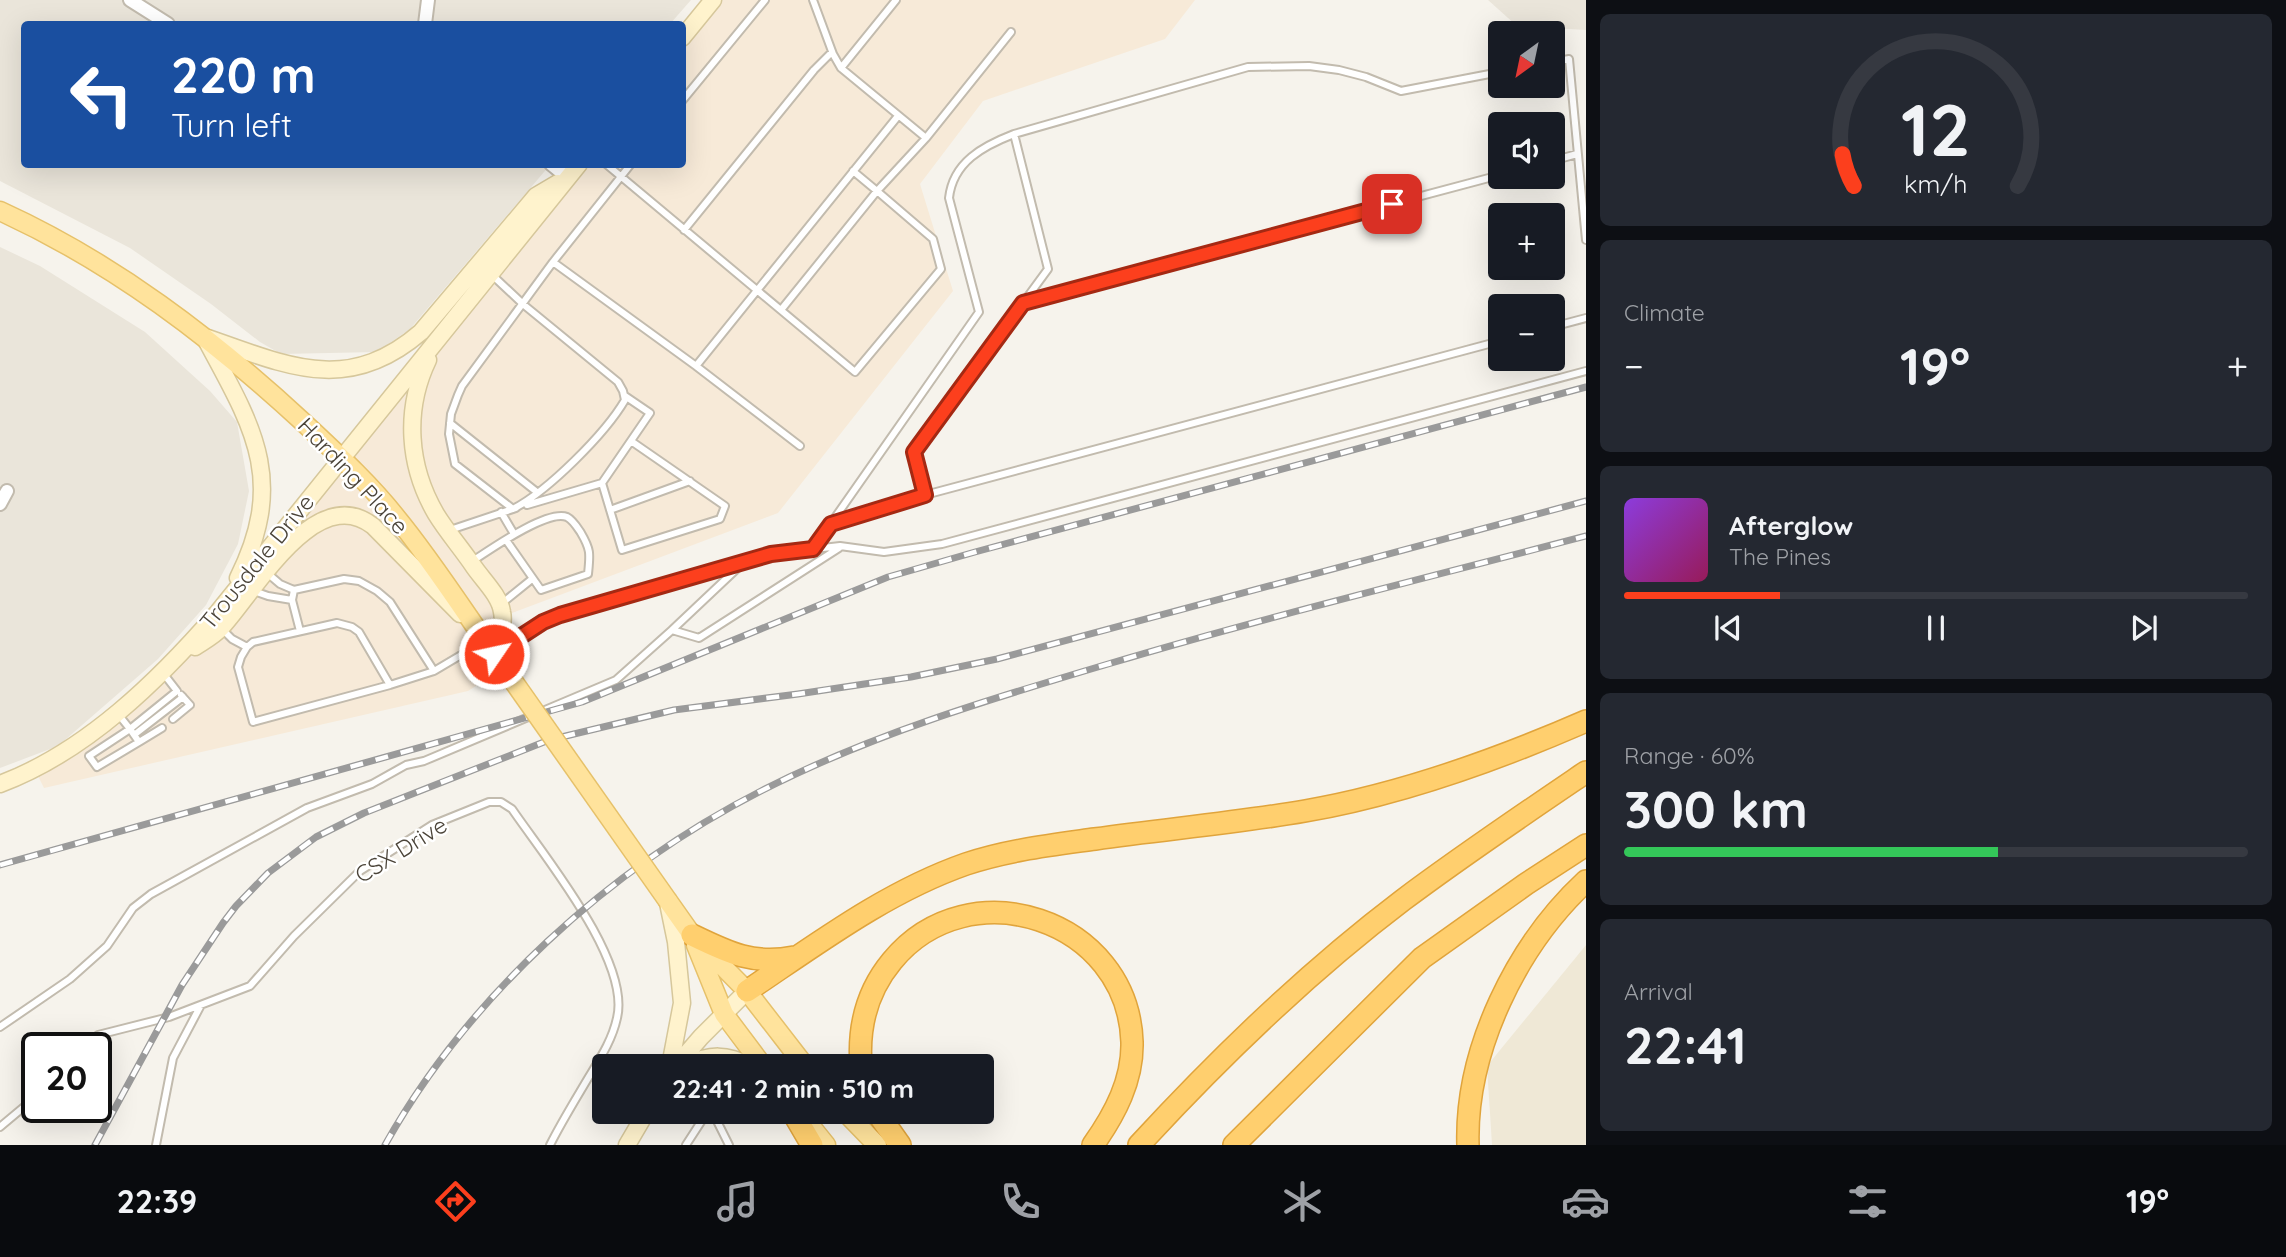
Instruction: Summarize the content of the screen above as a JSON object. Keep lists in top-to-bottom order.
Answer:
{
  "streets": {
    "main road": ["Harding Place"],
    "street": ["Trousdale Drive"],
    "lane": ["CSX Drive"]
  },
  "crossings": [
    ["Harding Place", "Trousdale Drive"]
  ],
  "north": "bottom left",
  "page": {
    "map_buttons": ["+", "−"],
    "turn": ["220 m", "Turn left"],
    "tile": [
      "Climate",
      ["Range · 60%", "300 km"],
      ["Arrival", "22:41"]
    ],
    "heat": ["−", "19°", "+"],
    "song": ["Afterglow", "The Pines"],
    "limit": "20",
    "trip": "22:41 · 2 min · 510 m",
    "tabs": ["22:39", "19°"],
    "gauge": ["12", "km/h"]
  }
}
